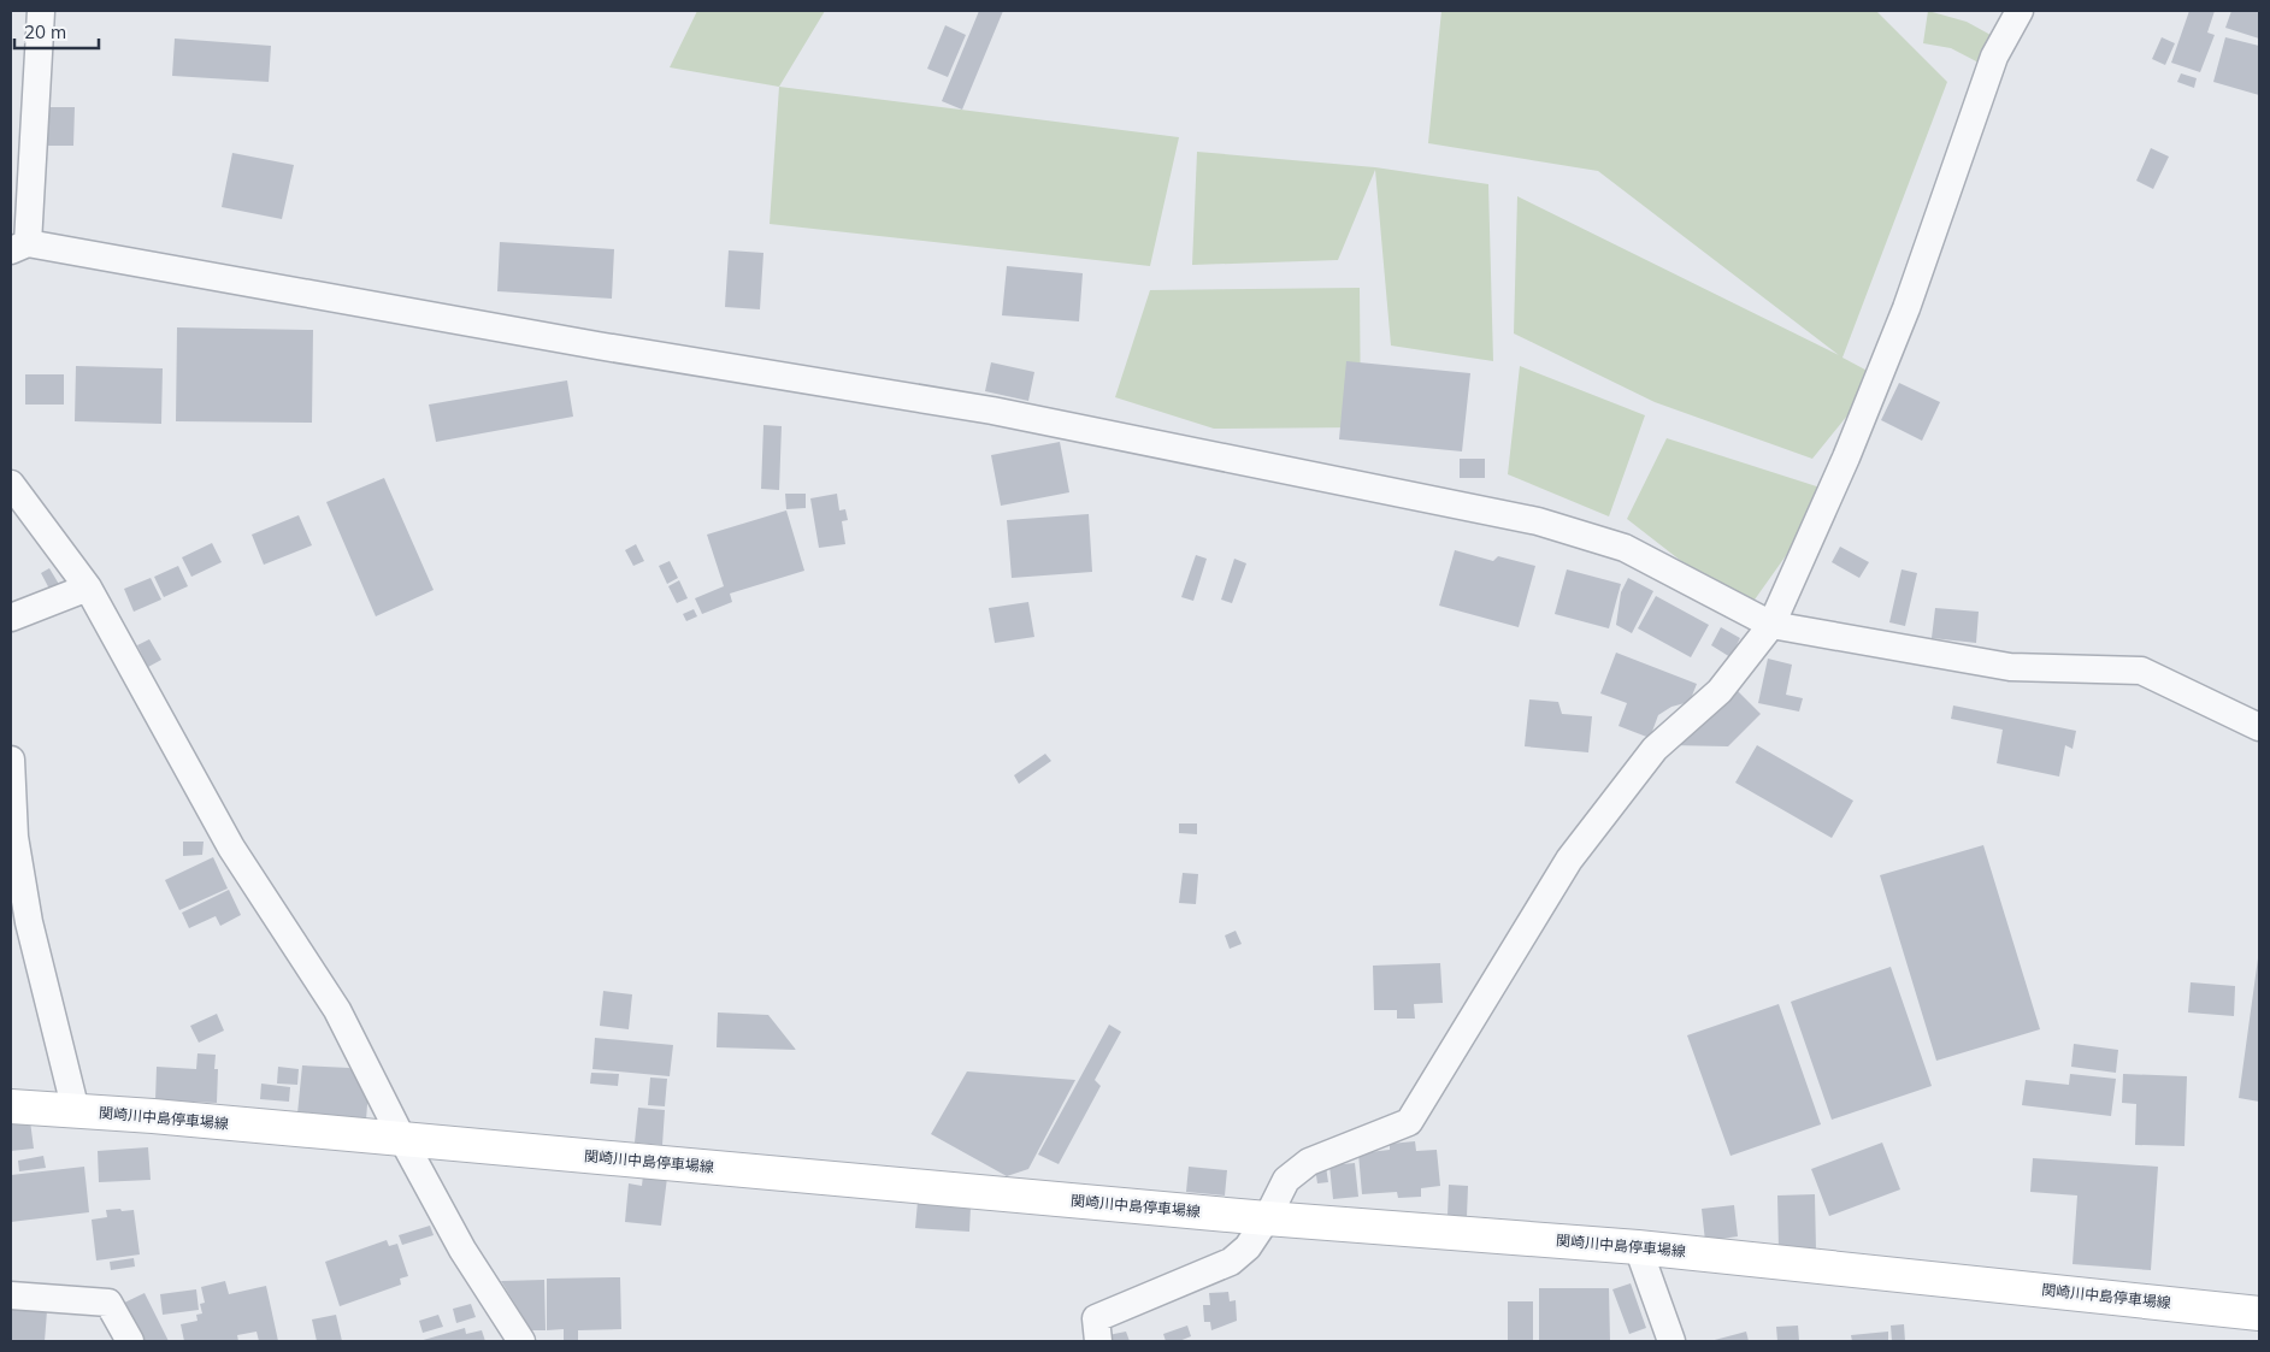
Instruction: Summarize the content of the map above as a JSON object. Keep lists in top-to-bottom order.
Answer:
{
  "streets": {
    "main road": ["関崎川中島停車場線"]
  },
  "scale_bar": "20 m"
}
